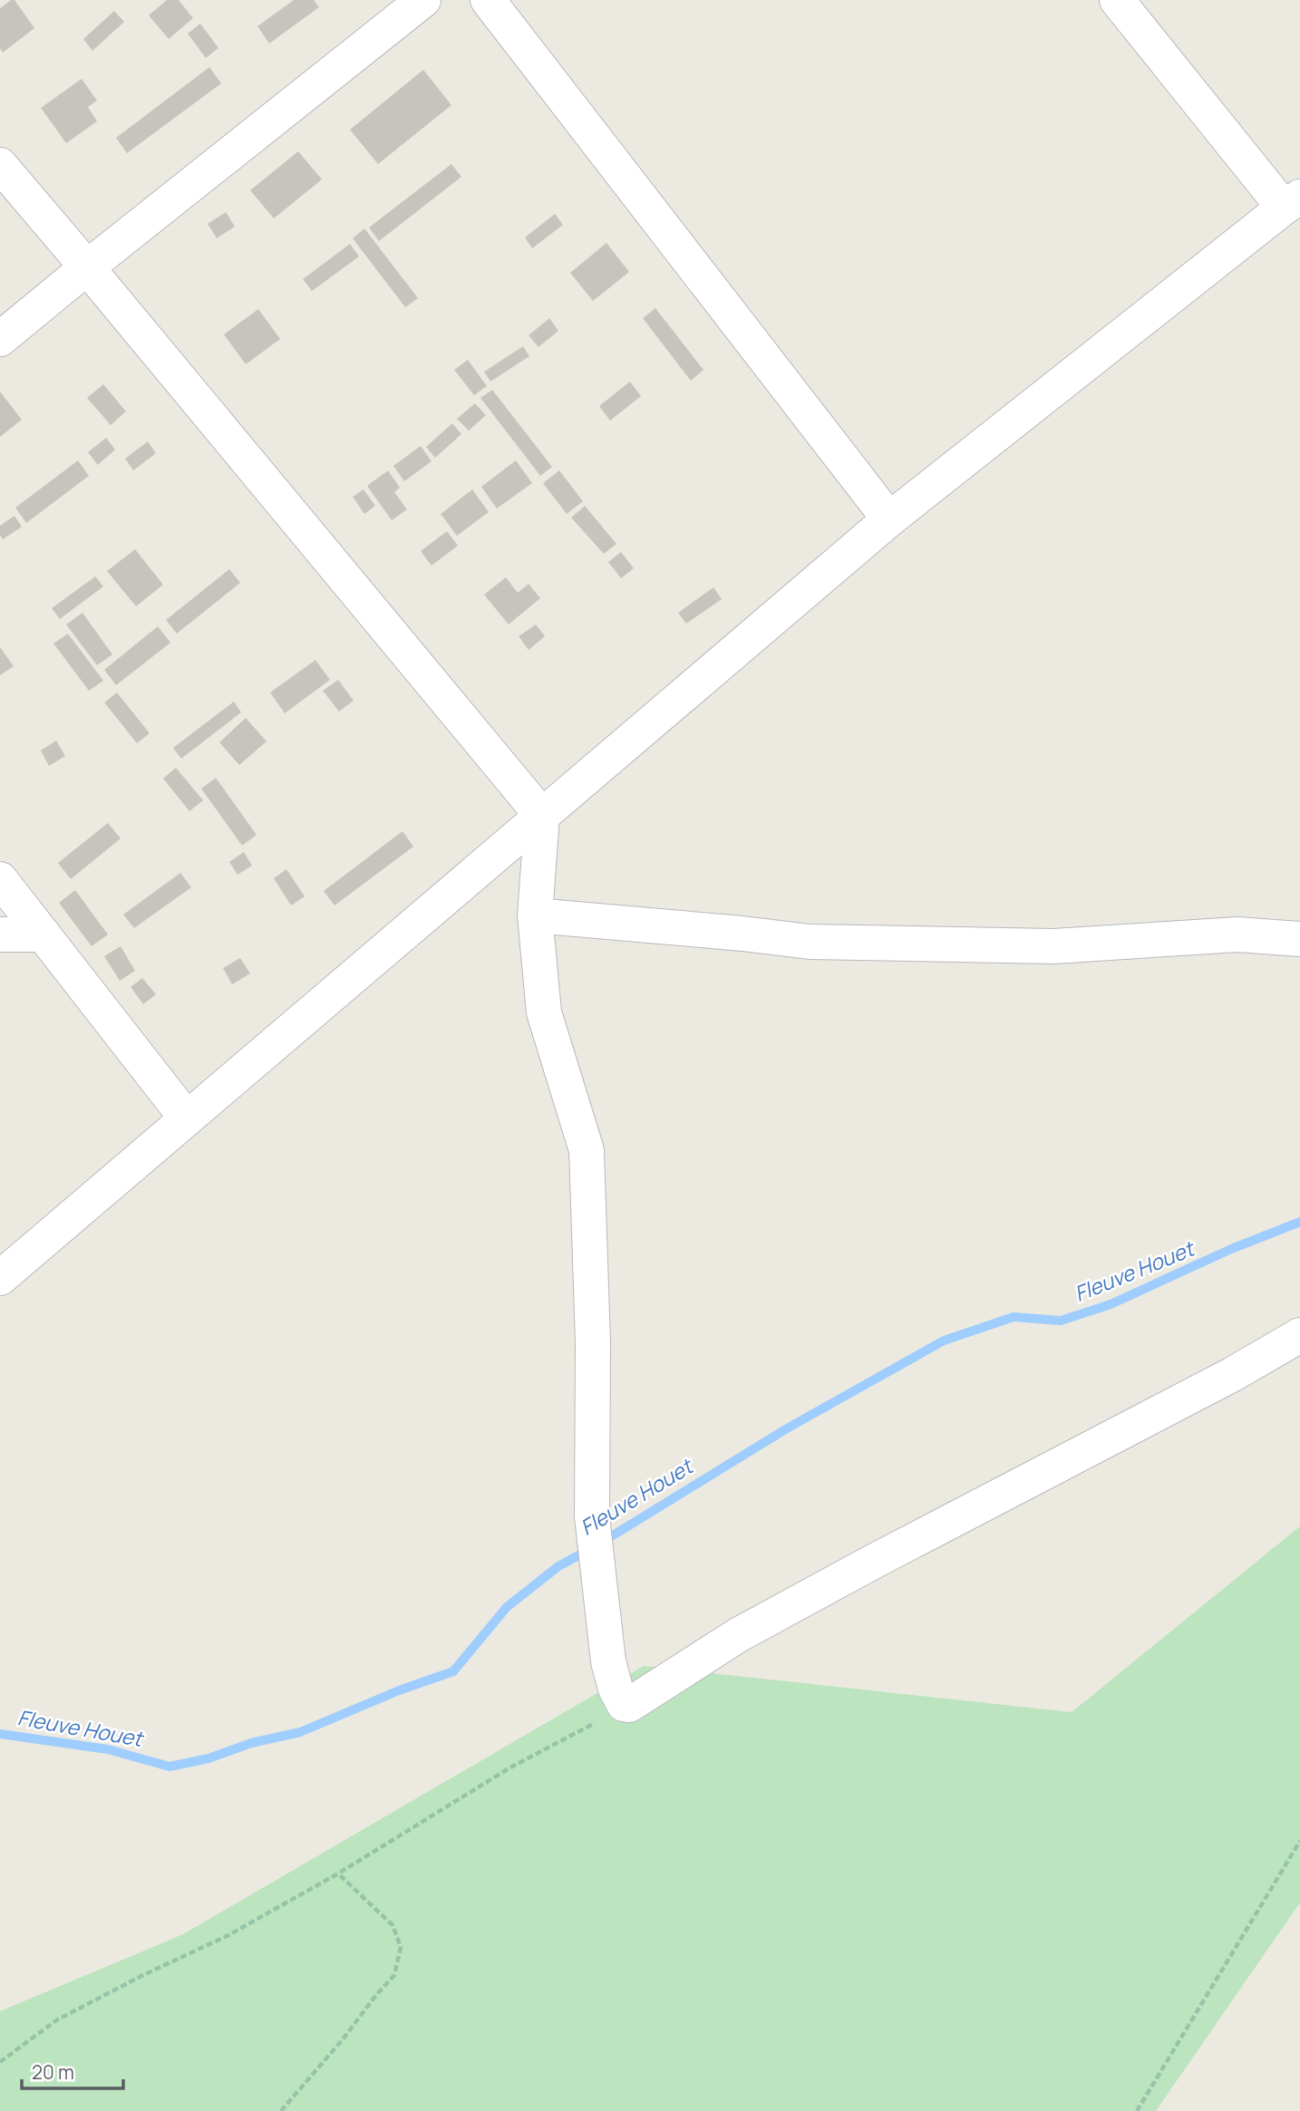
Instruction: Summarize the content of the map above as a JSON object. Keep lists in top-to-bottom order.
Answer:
{
  "water": ["Fleuve Houet"],
  "scale_bar": "20 m"
}
